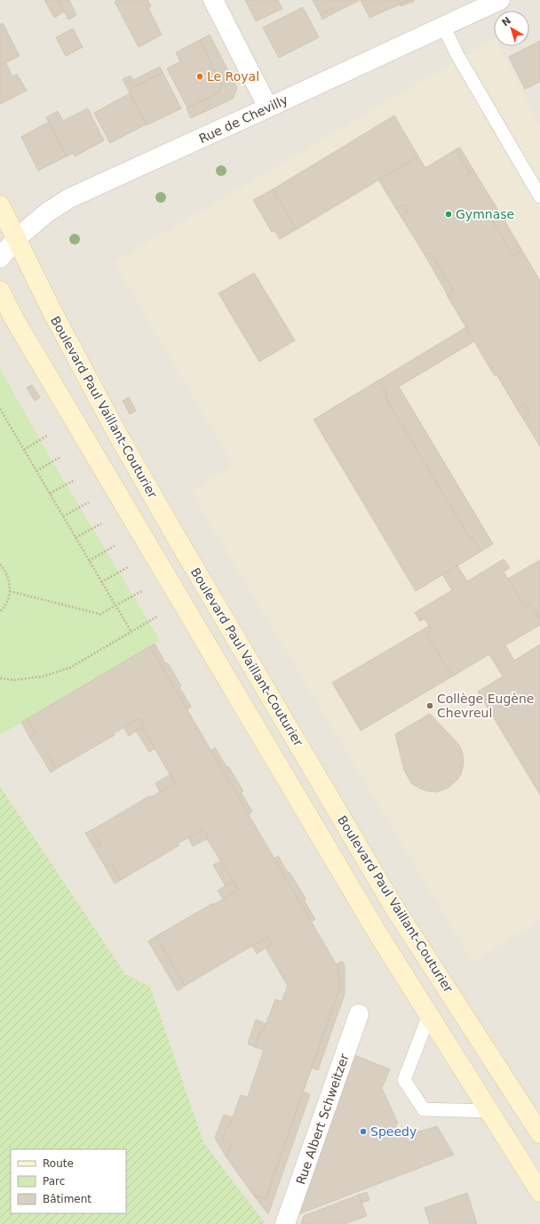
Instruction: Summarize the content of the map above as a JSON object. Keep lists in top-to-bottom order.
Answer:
{
  "streets": {
    "main road": ["Boulevard Paul Vaillant-Couturier"],
    "street": ["Rue de Chevilly", "Rue Albert Schweitzer"]
  },
  "crossings": [
    ["Rue de Chevilly", "Boulevard Paul Vaillant-Couturier"]
  ],
  "places": [
    "Le Royal",
    "Gymnase",
    "Collège Eugène Chevreul",
    "Speedy"
  ],
  "legend": ["Route", "Parc", "Bâtiment"],
  "north": "top left"
}
